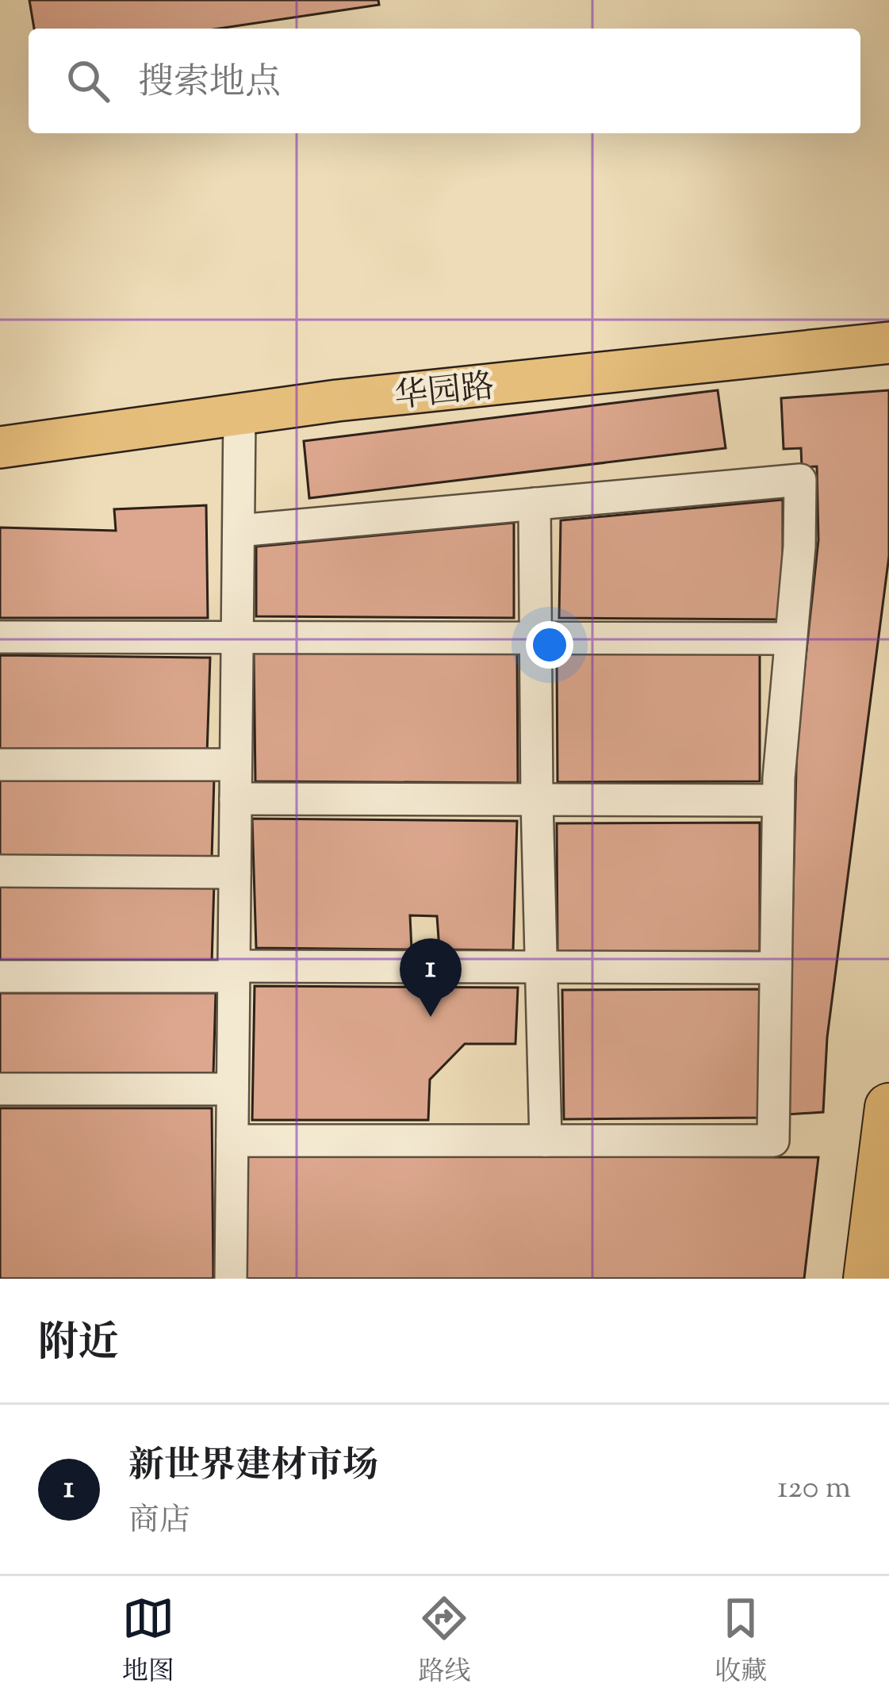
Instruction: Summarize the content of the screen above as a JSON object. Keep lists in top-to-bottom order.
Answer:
{
  "streets": {
    "main road": ["华园路"]
  },
  "page": {
    "search": "搜索地点",
    "pins": "1",
    "heading": "附近",
    "list": [
      {
        "mark": "1",
        "name": "新世界建材市场",
        "note": "商店",
        "value": "120 m"
      }
    ],
    "nav": ["地图", "路线", "收藏"]
  }
}
